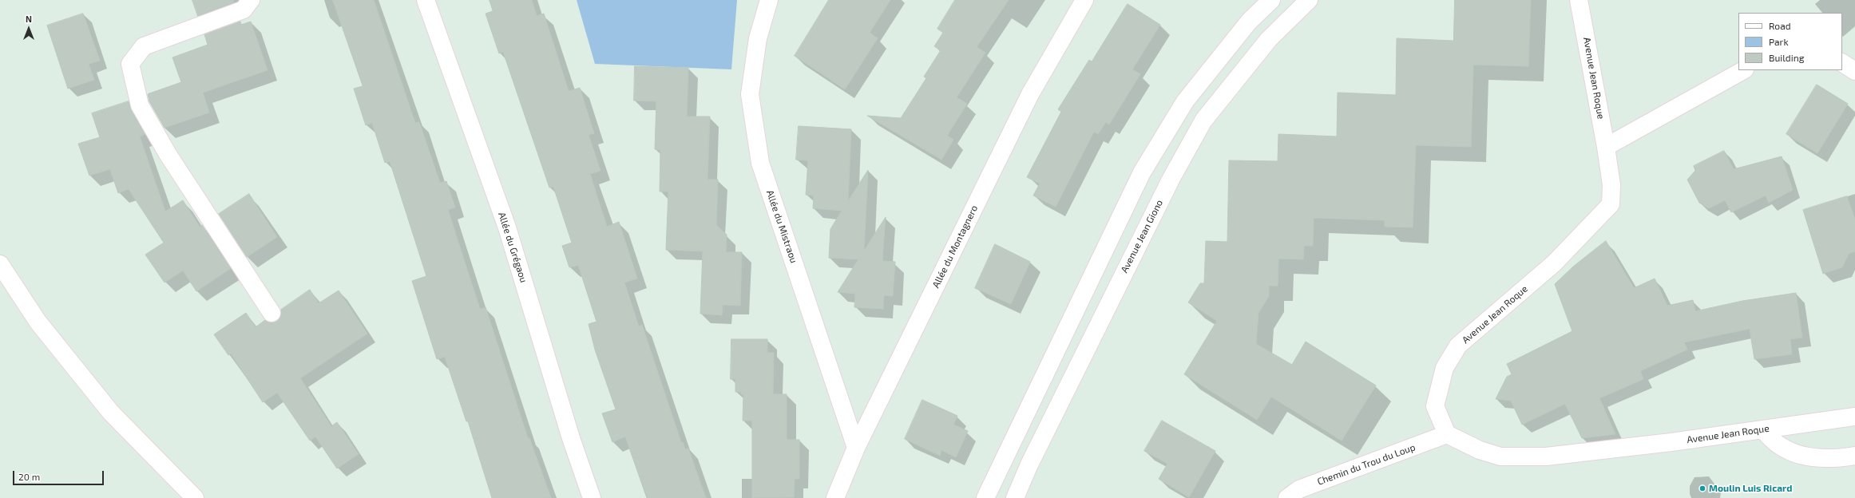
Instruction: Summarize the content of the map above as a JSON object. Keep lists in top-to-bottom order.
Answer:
{
  "streets": {
    "street": [
      "Avenue Jean Roque",
      "Allée du Mistraou",
      "Avenue Jean Giono",
      "Allée du Montagnero",
      "Allée du Grégaou",
      "Chemin du Trou du Loup"
    ]
  },
  "crossings": [
    ["Avenue Jean Roque", "Chemin du Trou du Loup"],
    ["Allée du Mistraou", "Allée du Montagnero"]
  ],
  "places": ["Moulin Luis Ricard"],
  "legend": ["Road", "Park", "Building"],
  "scale_bar": "20 m",
  "north": "top"
}
